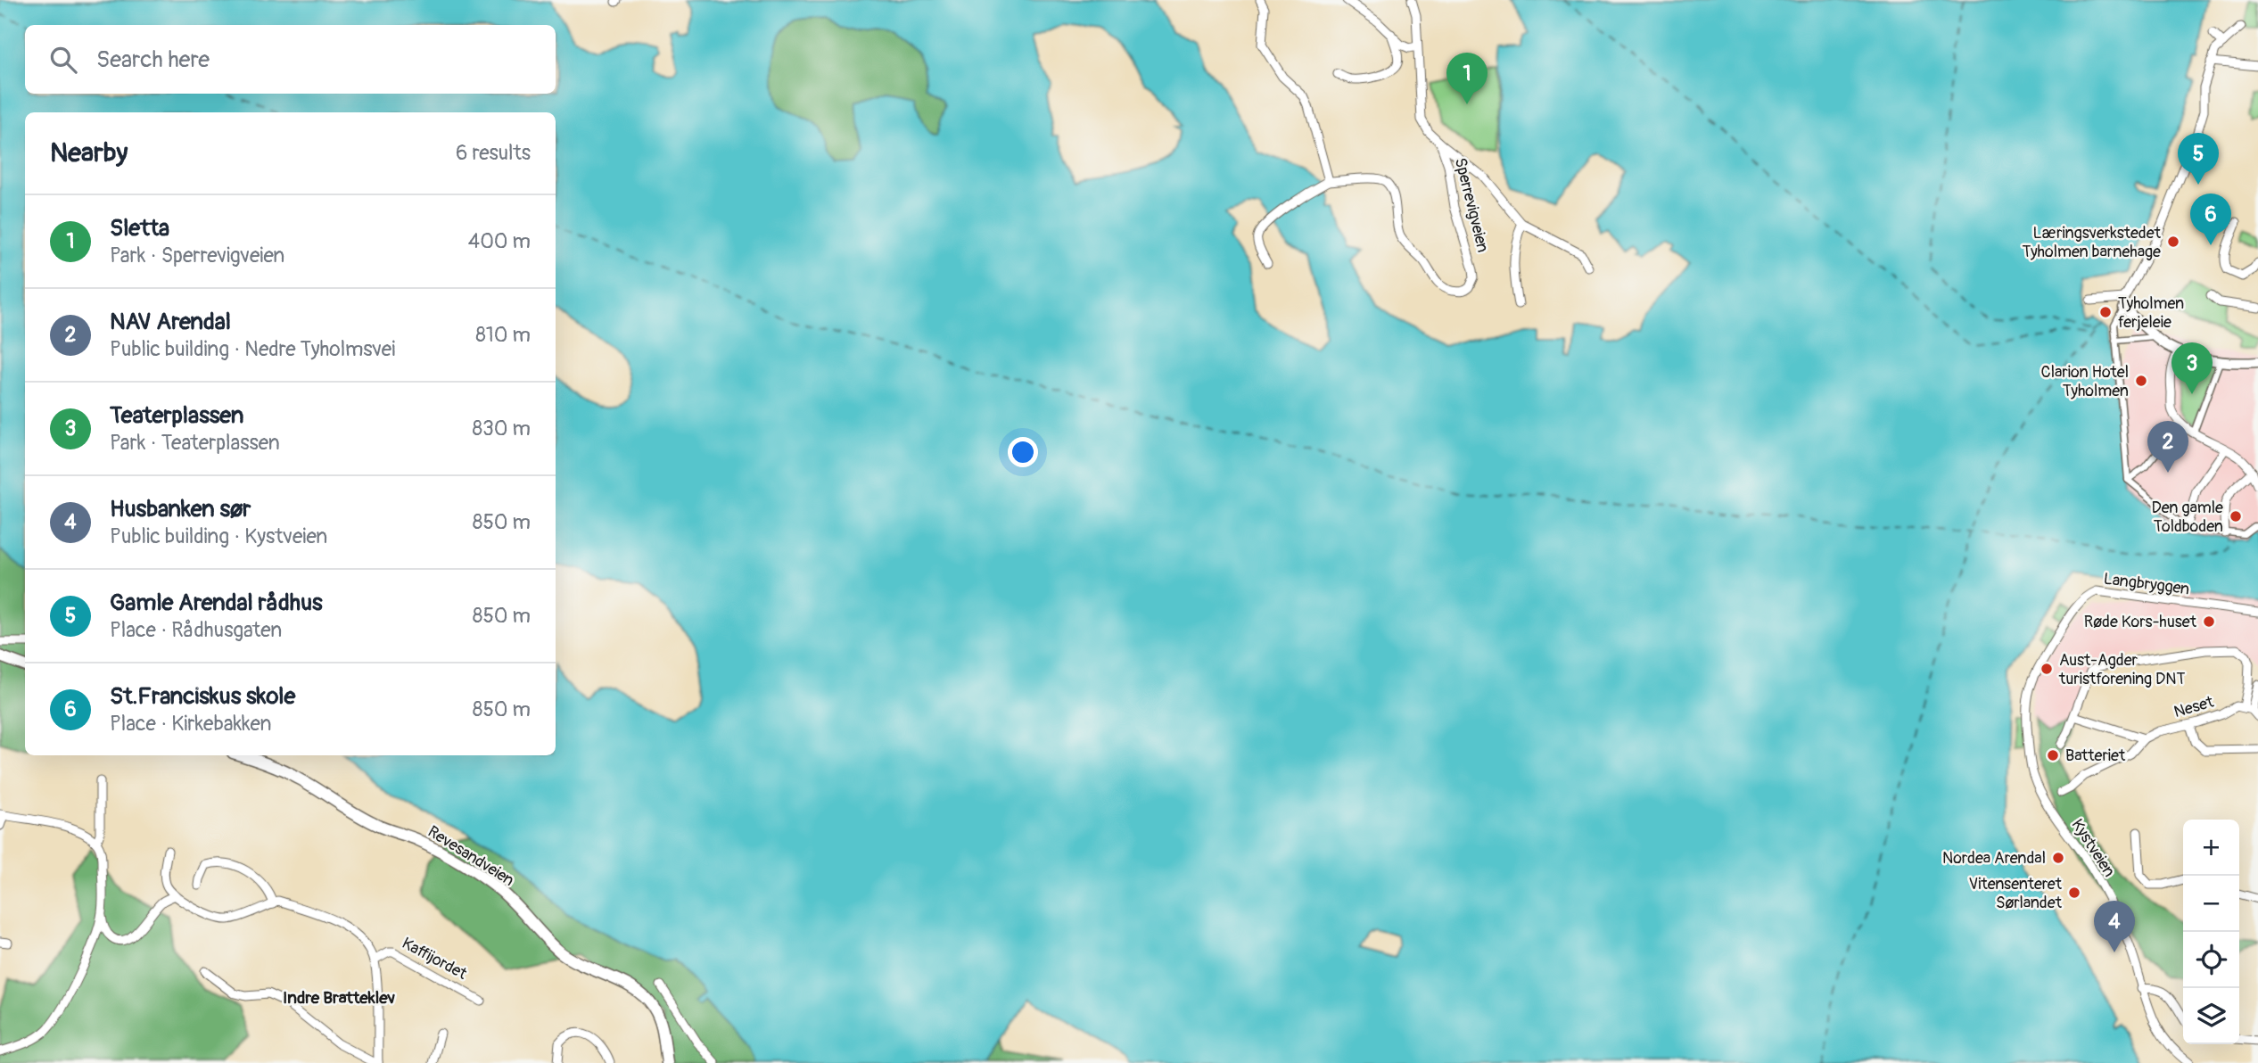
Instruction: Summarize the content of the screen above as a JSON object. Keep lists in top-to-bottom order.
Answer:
{
  "streets": {
    "main road": ["Revesandveien"],
    "street": [
      "Sperrevigveien",
      "Langbryggen",
      "Neset",
      "Kystveien",
      "Kaffijordet"
    ]
  },
  "crossings": [
    ["Langbryggen", "Kystveien"]
  ],
  "districts": ["Indre Bratteklev"],
  "places": [
    "Læringsverkstedet Tyholmen barnehage",
    "Tyholmen ferjeleie",
    "Clarion Hotel Tyholmen",
    "Den gamle Toldboden",
    "Røde Kors-huset",
    "Aust-Agder turistforening DNT",
    "Batteriet",
    "Nordea Arendal",
    "Vitensenteret Sørlandet"
  ],
  "page": {
    "search": "Search here",
    "pins": [
      "1",
      "5",
      "6",
      "3",
      "2",
      "4"
    ],
    "heading": ["Nearby", "6 results"],
    "list": [
      {
        "mark": "1",
        "name": "Sletta",
        "note": "Park · Sperrevigveien",
        "value": "400 m"
      },
      {
        "mark": "2",
        "name": "NAV Arendal",
        "note": "Public building · Nedre Tyholmsvei",
        "value": "810 m"
      },
      {
        "mark": "3",
        "name": "Teaterplassen",
        "note": "Park · Teaterplassen",
        "value": "830 m"
      },
      {
        "mark": "4",
        "name": "Husbanken sør",
        "note": "Public building · Kystveien",
        "value": "850 m"
      },
      {
        "mark": "5",
        "name": "Gamle Arendal rådhus",
        "note": "Place · Rådhusgaten",
        "value": "850 m"
      },
      {
        "mark": "6",
        "name": "St.Franciskus skole",
        "note": "Place · Kirkebakken",
        "value": "850 m"
      }
    ],
    "map_buttons": ["+", "−"]
  }
}
